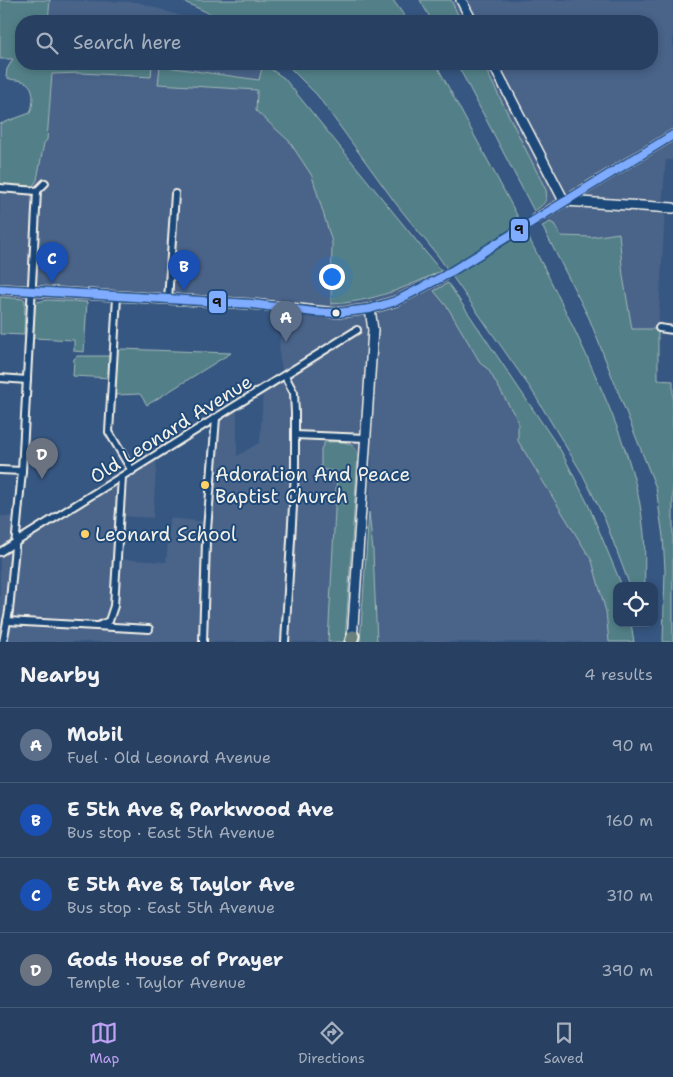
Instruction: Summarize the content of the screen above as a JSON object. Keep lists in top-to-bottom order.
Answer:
{
  "streets": {
    "street": ["Old Leonard Avenue"]
  },
  "places": ["Adoration And Peace Baptist Church", "Leonard School"],
  "lines": ["transit line 9"],
  "page": {
    "search": "Search here",
    "pins": [
      "C",
      "B",
      "A",
      "D"
    ],
    "heading": ["Nearby", "4 results"],
    "list": [
      {
        "mark": "A",
        "name": "Mobil",
        "note": "Fuel · Old Leonard Avenue",
        "value": "90 m"
      },
      {
        "mark": "B",
        "name": "E 5th Ave & Parkwood Ave",
        "note": "Bus stop · East 5th Avenue",
        "value": "160 m"
      },
      {
        "mark": "C",
        "name": "E 5th Ave & Taylor Ave",
        "note": "Bus stop · East 5th Avenue",
        "value": "310 m"
      },
      {
        "mark": "D",
        "name": "Gods House of Prayer",
        "note": "Temple · Taylor Avenue",
        "value": "390 m"
      }
    ],
    "nav": ["Map", "Directions", "Saved"]
  }
}
